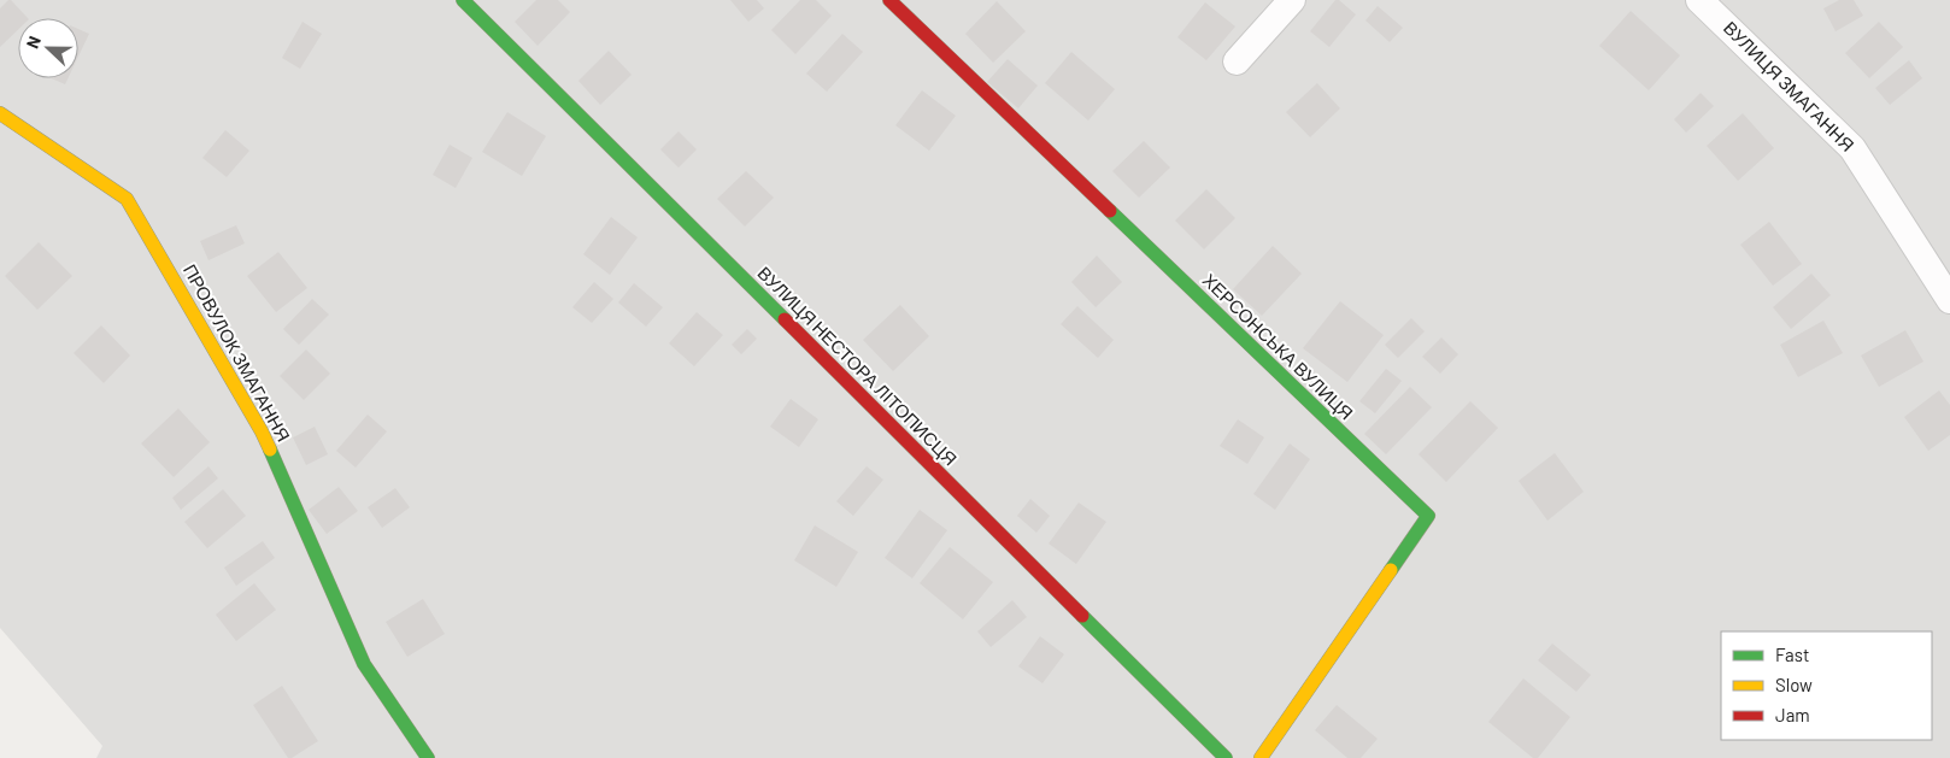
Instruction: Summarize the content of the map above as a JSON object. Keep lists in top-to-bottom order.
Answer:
{
  "streets": {
    "street": [
      "ВУЛИЦЯ ЗМАГАННЯ",
      "ХЕРСОНСЬКА ВУЛИЦЯ",
      "ПРОВУЛОК ЗМАГАННЯ",
      "ВУЛИЦЯ НЕСТОРА ЛІТОПИСЦЯ"
    ]
  },
  "legend": ["Fast", "Slow", "Jam"],
  "north": "left"
}
